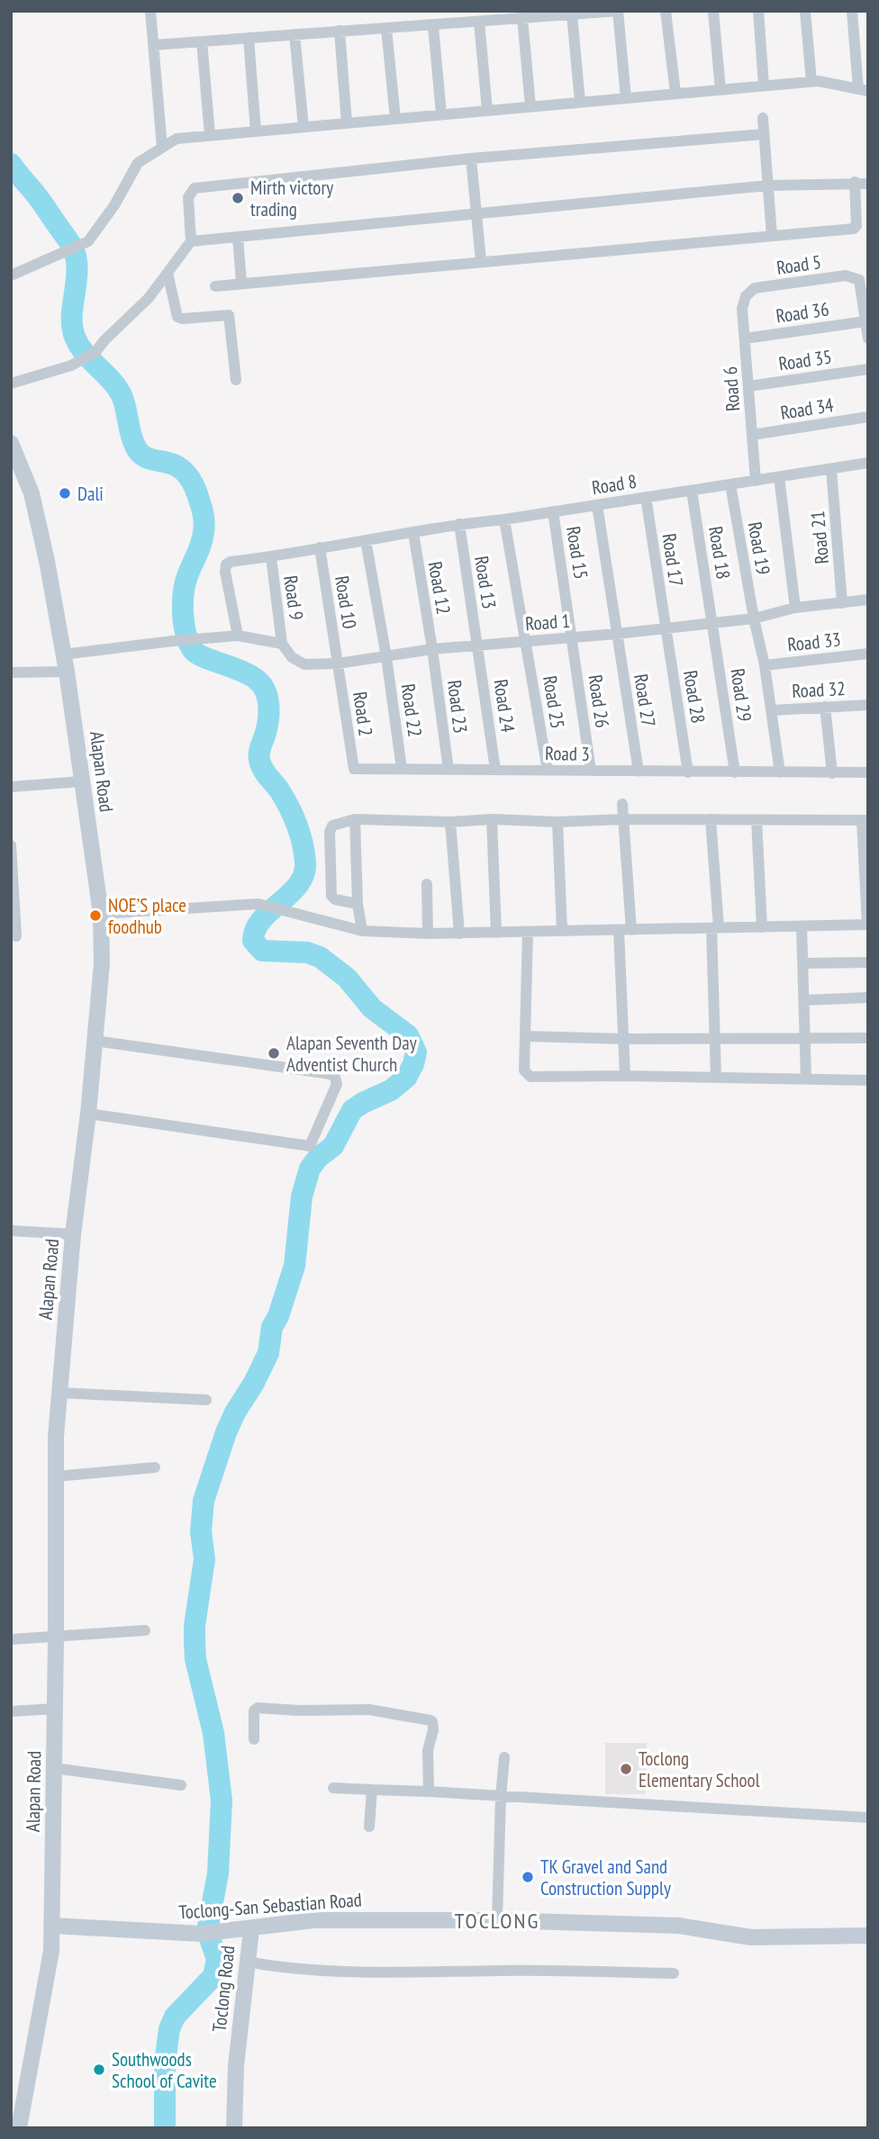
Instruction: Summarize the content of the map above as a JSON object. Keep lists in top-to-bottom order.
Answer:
{
  "streets": {
    "street": [
      "Road 5",
      "Road 36",
      "Road 35",
      "Road 6",
      "Road 34",
      "Road 8",
      "Road 21",
      "Road 19",
      "Road 15",
      "Road 18",
      "Road 17",
      "Road 13",
      "Road 12",
      "Road 9",
      "Road 10",
      "Road 1",
      "Road 33",
      "Road 32",
      "Road 29",
      "Road 28",
      "Road 27",
      "Road 26",
      "Road 25",
      "Road 24",
      "Road 23",
      "Road 22",
      "Road 2",
      "Road 3",
      "Alapan Road",
      "Toclong-San Sebastian Road",
      "Toclong Road"
    ]
  },
  "crossings": [
    ["Road 5", "Road 36"],
    ["Road 5", "Road 6"],
    ["Road 36", "Road 6"],
    ["Road 35", "Road 6"],
    ["Road 6", "Road 34"],
    ["Road 6", "Road 8"],
    ["Road 8", "Road 21"],
    ["Road 8", "Road 19"],
    ["Road 8", "Road 15"],
    ["Road 8", "Road 18"],
    ["Road 8", "Road 17"],
    ["Road 8", "Road 13"],
    ["Road 8", "Road 12"],
    ["Road 8", "Road 9"],
    ["Road 8", "Road 10"],
    ["Road 8", "Road 27"],
    ["Road 8", "Road 25"],
    ["Road 21", "Road 1"],
    ["Road 19", "Road 1"],
    ["Road 15", "Road 1"],
    ["Road 15", "Road 26"],
    ["Road 18", "Road 1"],
    ["Road 18", "Road 29"],
    ["Road 17", "Road 1"],
    ["Road 17", "Road 28"],
    ["Road 13", "Road 1"],
    ["Road 13", "Road 24"],
    ["Road 12", "Road 1"],
    ["Road 12", "Road 23"],
    ["Road 9", "Road 1"],
    ["Road 10", "Road 1"],
    ["Road 10", "Road 2"],
    ["Road 1", "Road 29"],
    ["Road 1", "Road 28"],
    ["Road 1", "Road 27"],
    ["Road 1", "Road 26"],
    ["Road 1", "Road 25"],
    ["Road 1", "Road 24"],
    ["Road 1", "Road 23"],
    ["Road 1", "Road 22"],
    ["Road 1", "Road 2"],
    ["Road 29", "Road 3"],
    ["Road 28", "Road 3"],
    ["Road 27", "Road 3"],
    ["Road 26", "Road 3"],
    ["Road 25", "Road 3"],
    ["Road 24", "Road 3"],
    ["Road 23", "Road 3"],
    ["Road 22", "Road 3"],
    ["Road 2", "Road 3"],
    ["Alapan Road", "Toclong-San Sebastian Road"],
    ["Toclong-San Sebastian Road", "Toclong Road"]
  ],
  "districts": ["TOCLONG"],
  "places": [
    "Mirth victory trading",
    "Dali",
    "NOE’S place foodhub",
    "Alapan Seventh Day Adventist Church",
    "Toclong Elementary School",
    "TK Gravel and Sand Construction Supply",
    "Southwoods School of Cavite"
  ]
}
